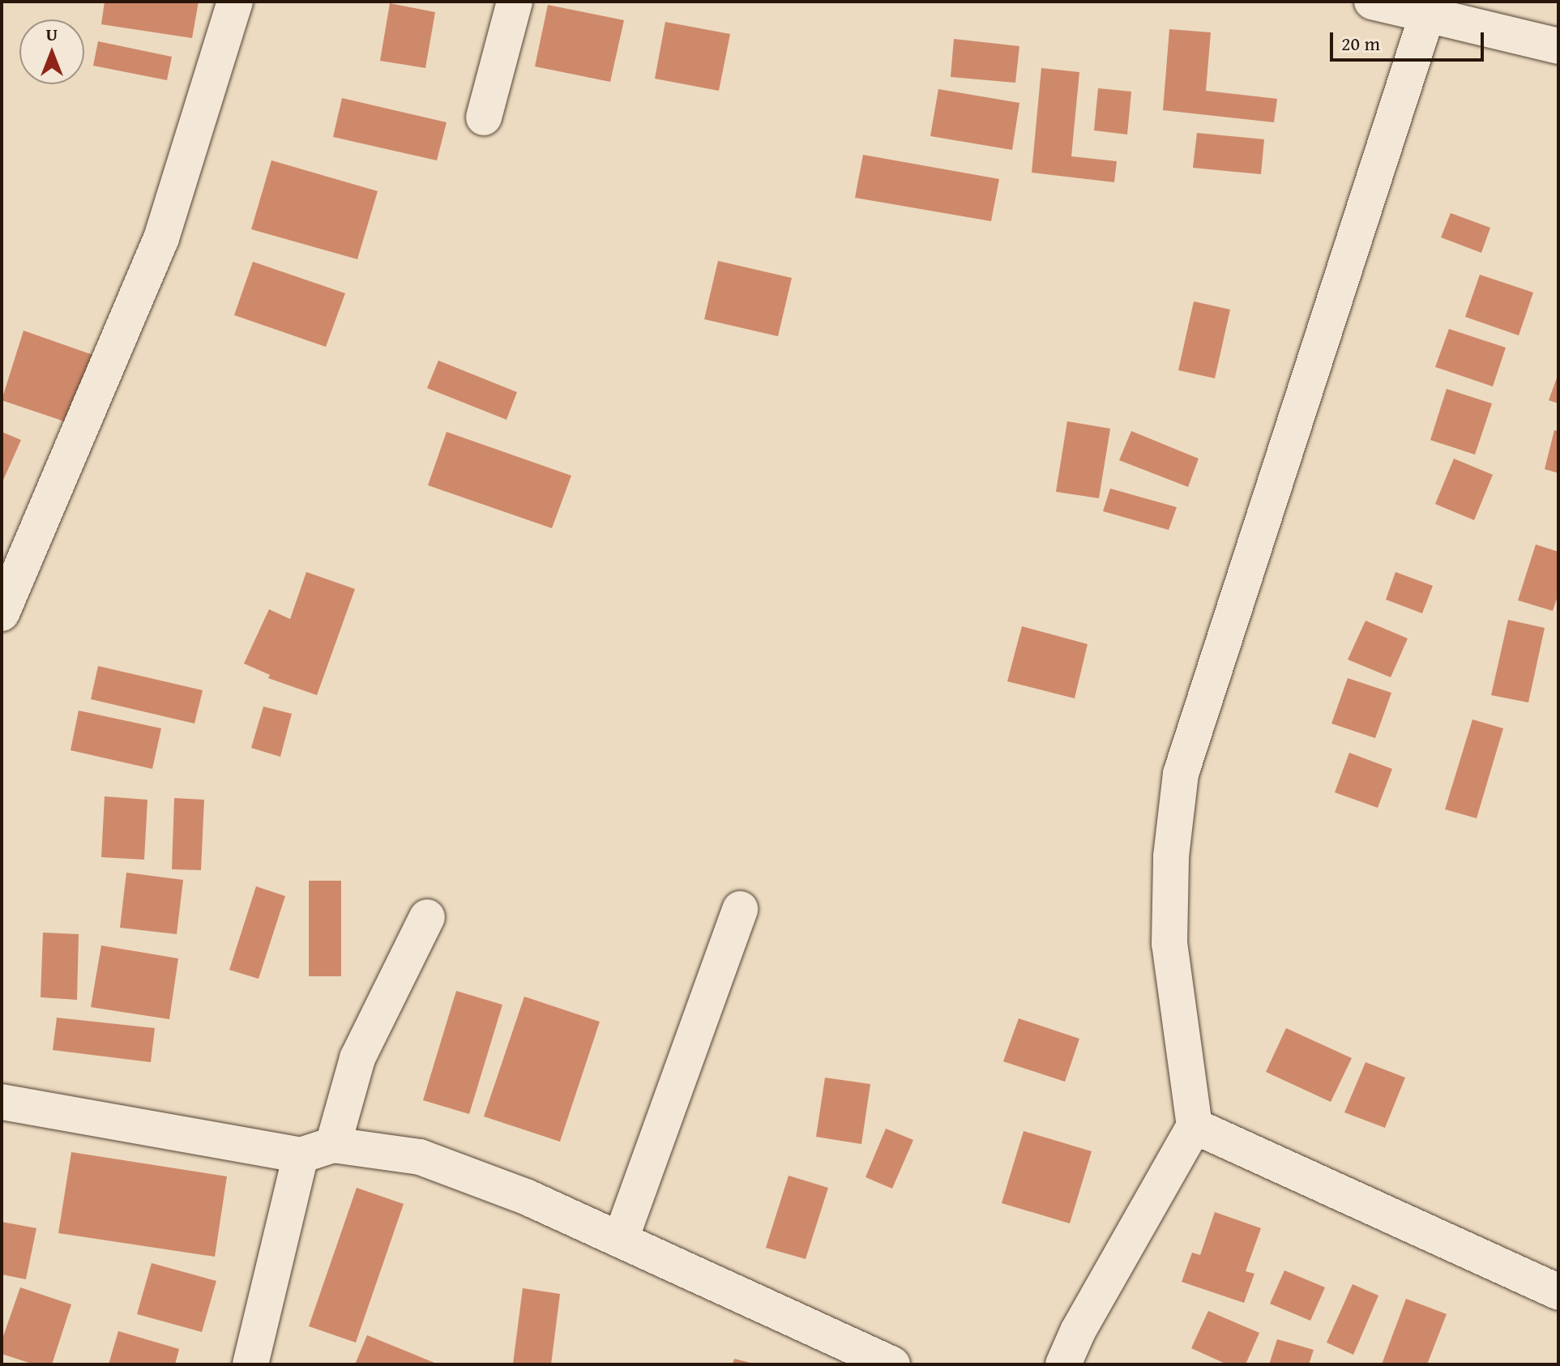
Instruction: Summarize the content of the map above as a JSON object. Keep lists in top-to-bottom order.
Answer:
{
  "scale_bar": "20 m",
  "north": "top"
}
